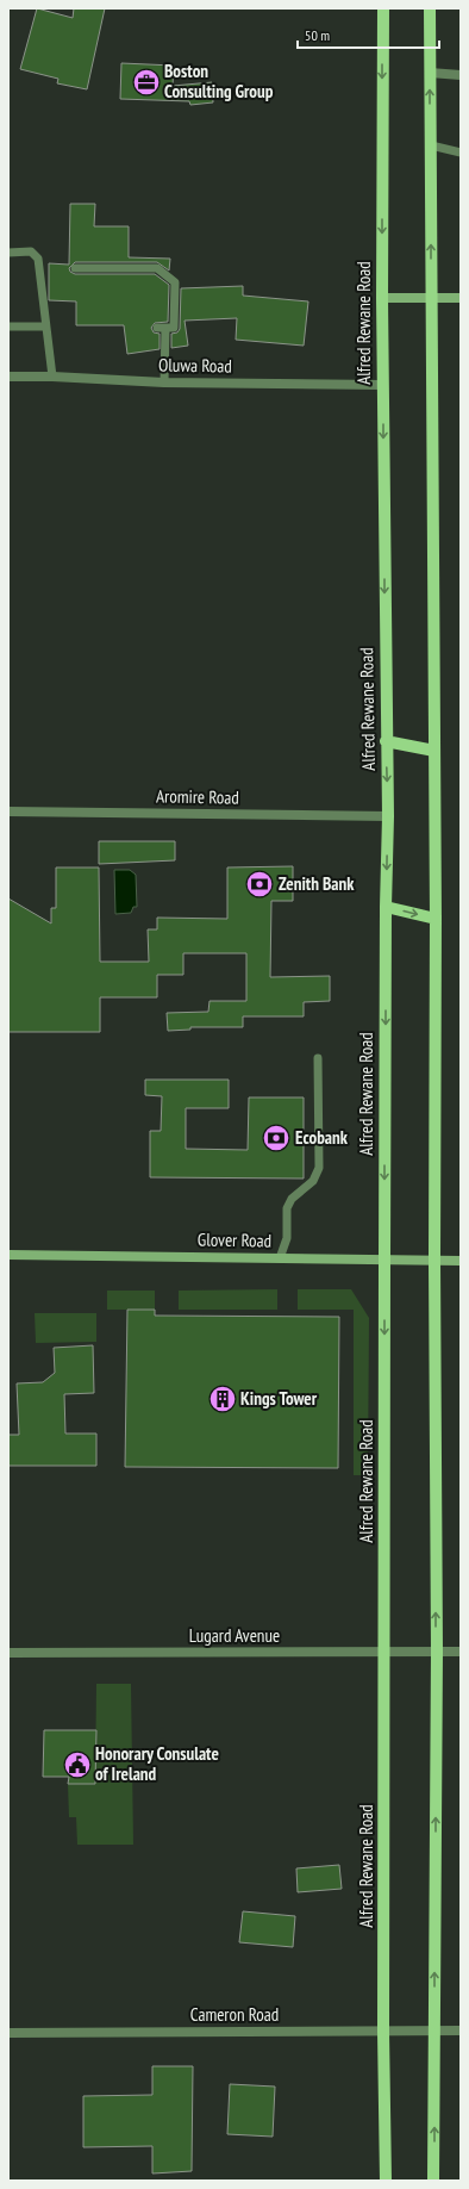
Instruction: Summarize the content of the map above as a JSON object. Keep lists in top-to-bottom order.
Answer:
{
  "streets": {
    "main road": ["Alfred Rewane Road"],
    "street": [
      "Oluwa Road",
      "Aromire Road",
      "Glover Road",
      "Lugard Avenue",
      "Cameron Road"
    ]
  },
  "crossings": [
    ["Alfred Rewane Road", "Oluwa Road"],
    ["Alfred Rewane Road", "Aromire Road"],
    ["Alfred Rewane Road", "Glover Road"],
    ["Alfred Rewane Road", "Lugard Avenue"],
    ["Alfred Rewane Road", "Cameron Road"]
  ],
  "places": {
    "office": ["Boston Consulting Group"],
    "bank": ["Zenith Bank", "Ecobank"],
    "building": ["Kings Tower"],
    "public building": ["Honorary Consulate of Ireland"]
  },
  "scale_bar": "50 m"
}
